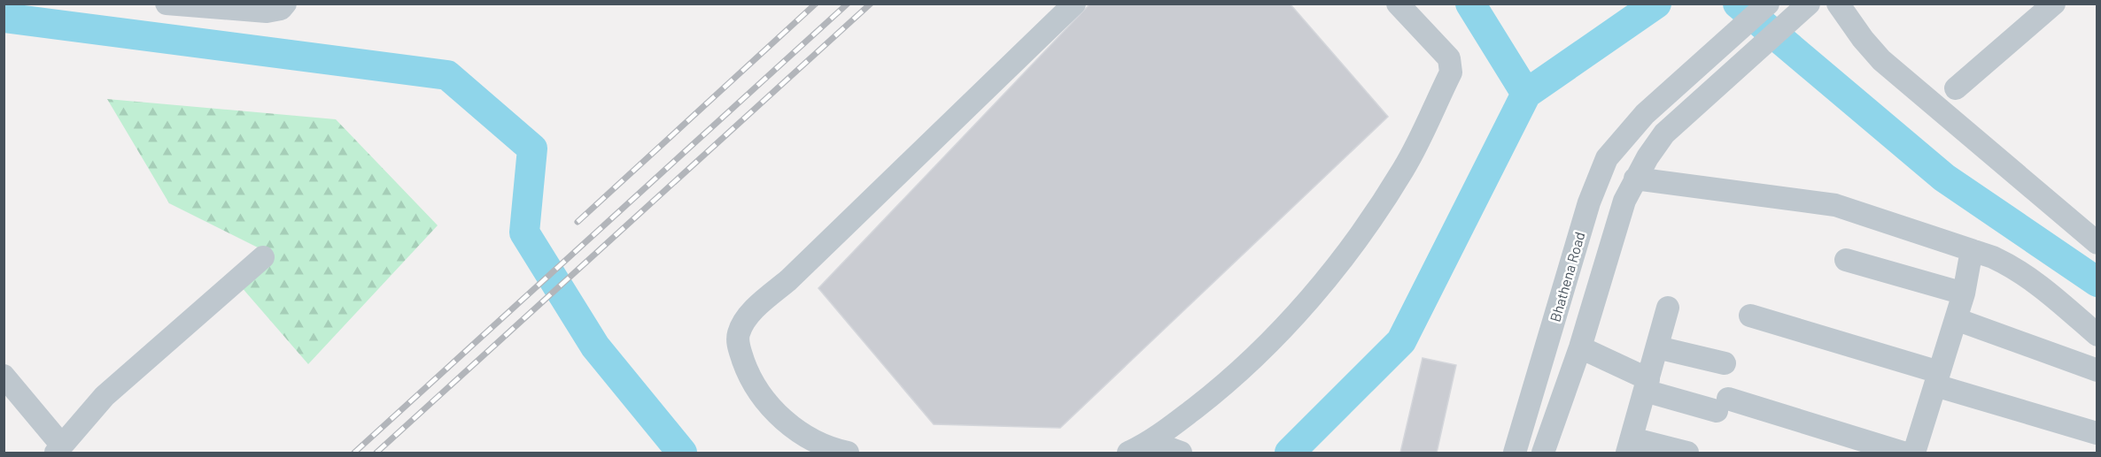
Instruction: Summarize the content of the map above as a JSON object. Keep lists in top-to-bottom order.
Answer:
{
  "streets": {
    "street": ["Bhathena Road"]
  }
}
